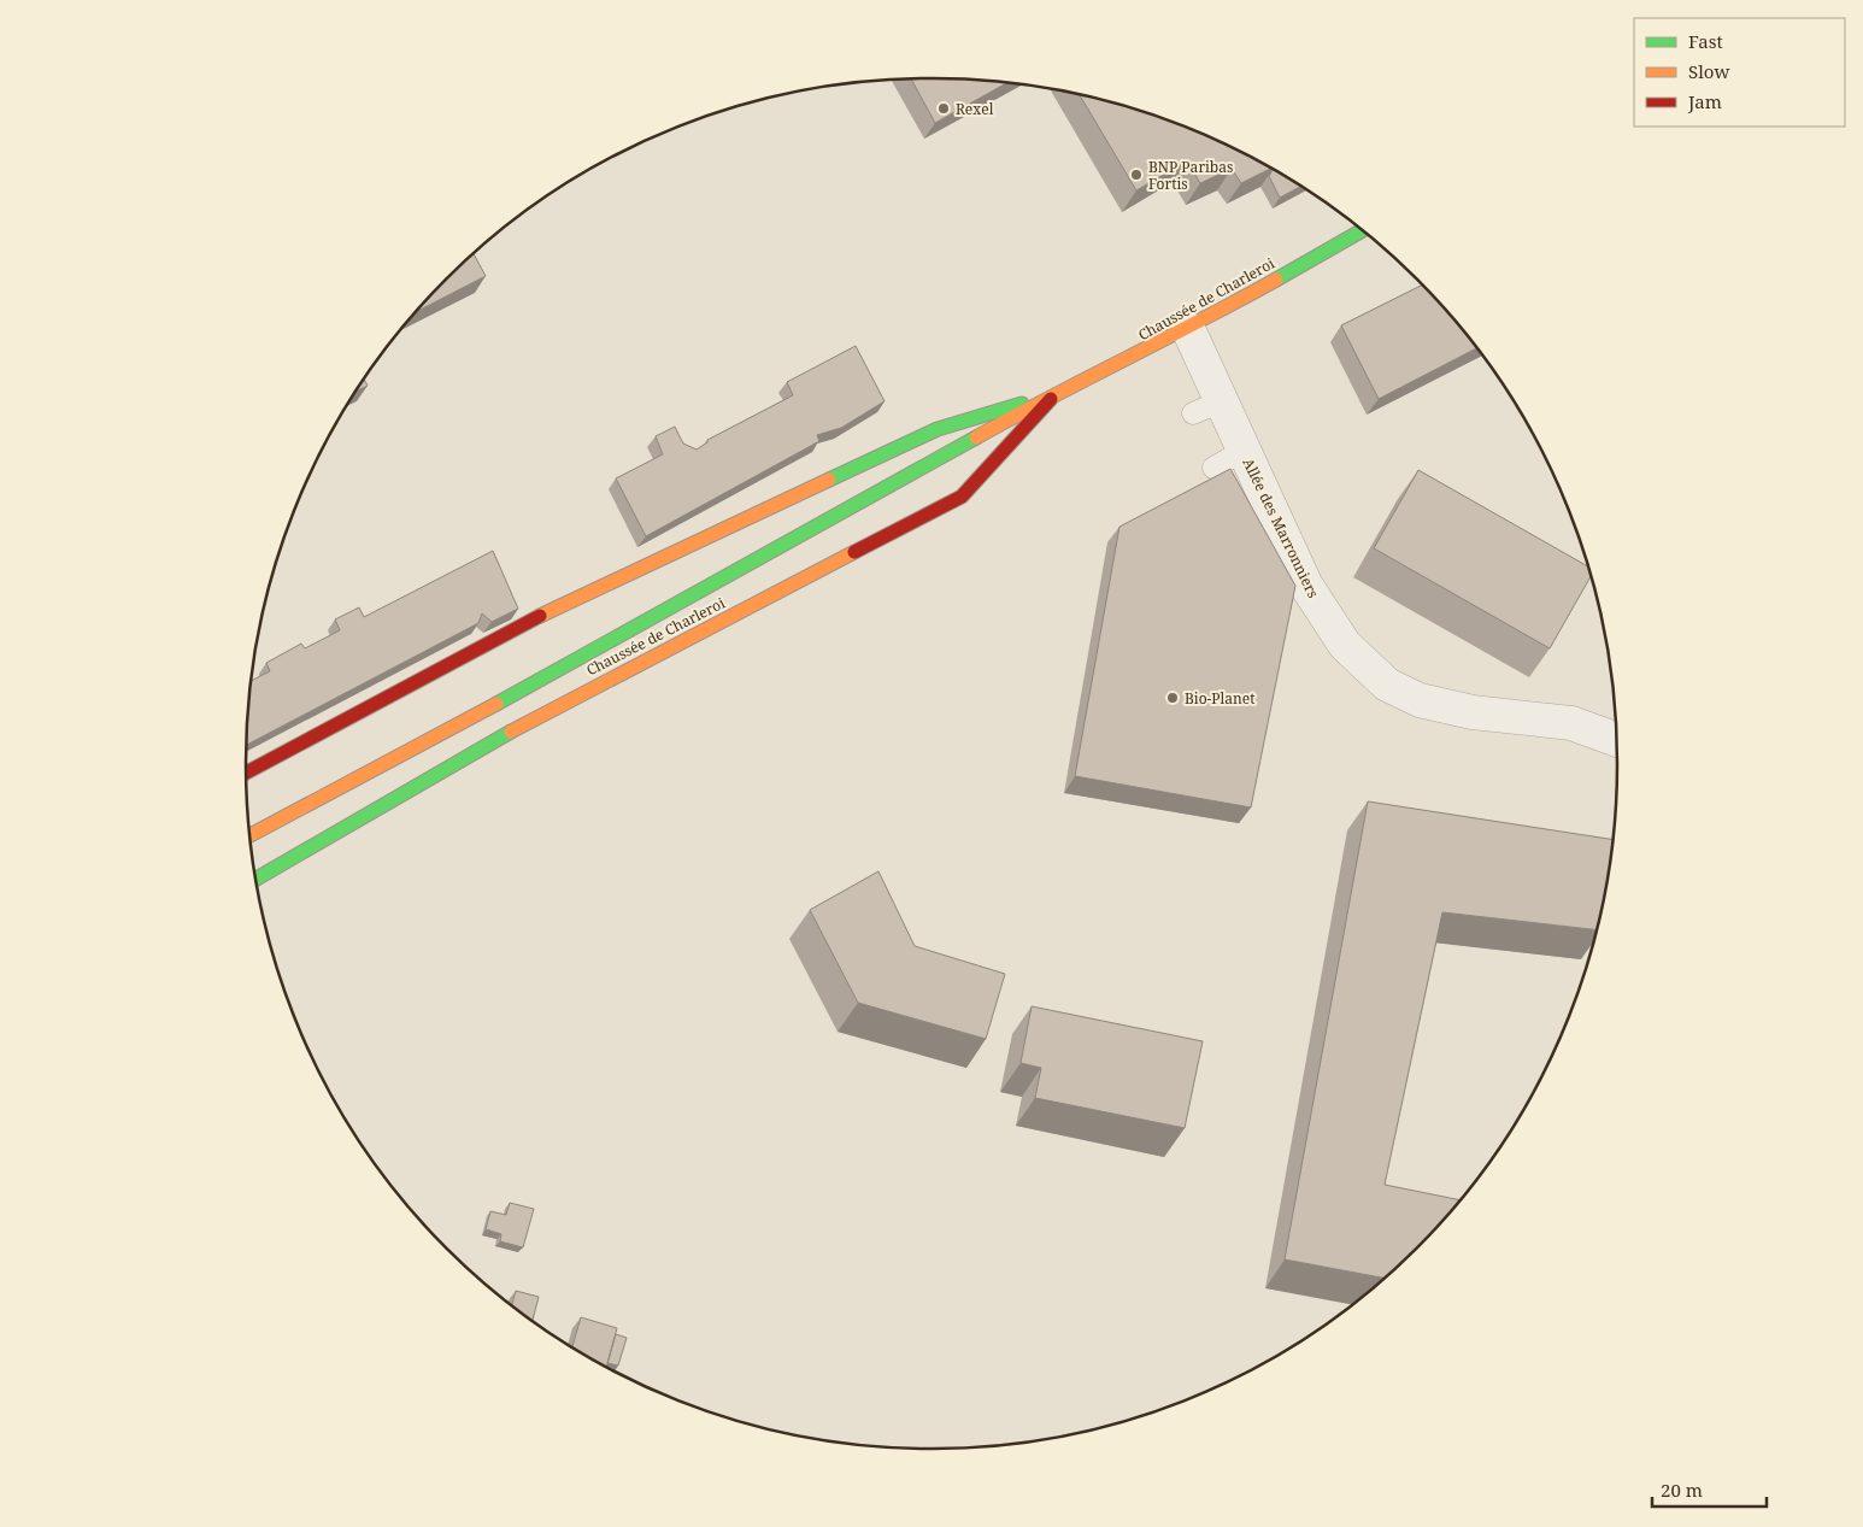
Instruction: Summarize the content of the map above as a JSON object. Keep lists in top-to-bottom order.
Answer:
{
  "streets": {
    "street": ["Chaussée de Charleroi", "Allée des Marronniers"]
  },
  "crossings": [
    ["Chaussée de Charleroi", "Allée des Marronniers"]
  ],
  "places": ["Rexel", "BNP Paribas Fortis", "Bio-Planet"],
  "legend": ["Fast", "Slow", "Jam"],
  "scale_bar": "20 m"
}
